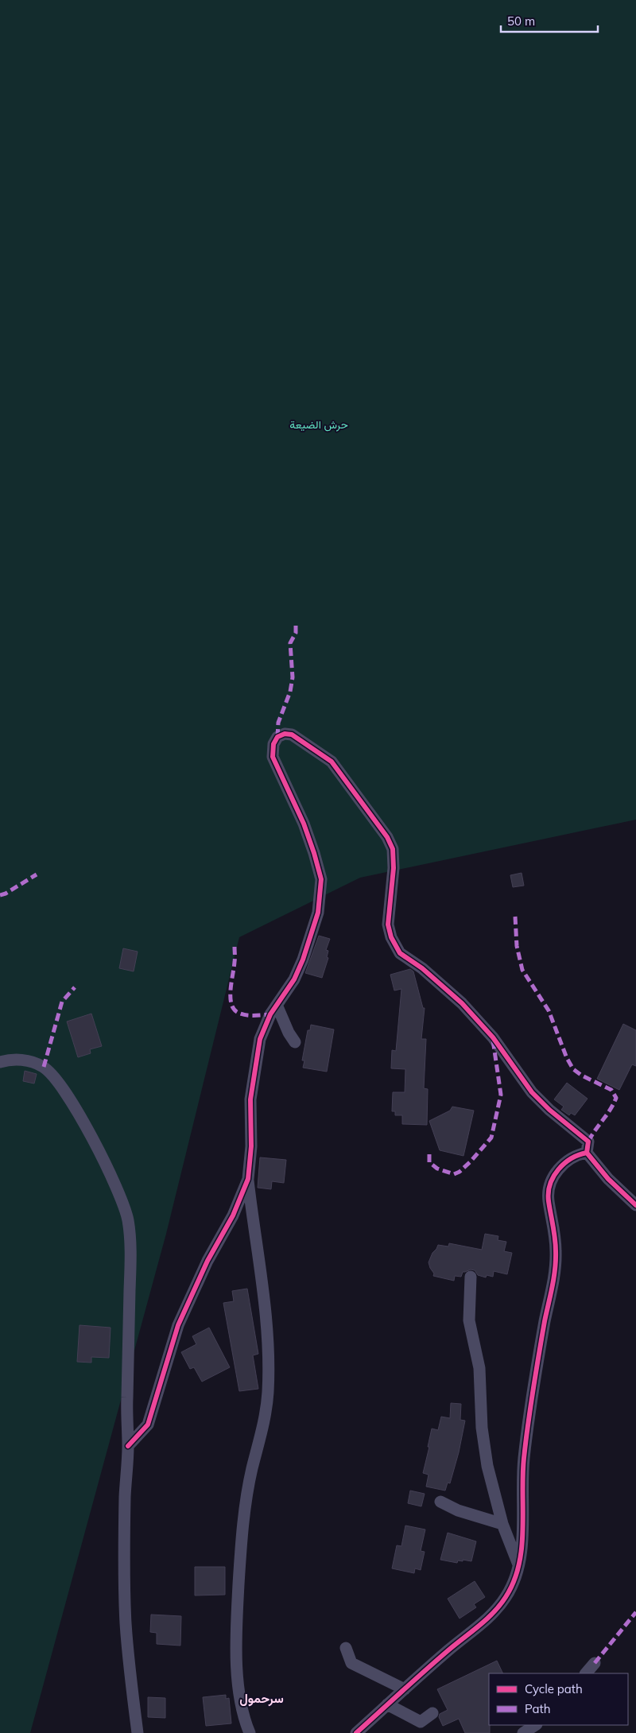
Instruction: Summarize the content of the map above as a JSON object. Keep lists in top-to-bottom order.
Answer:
{
  "districts": ["سرحمول"],
  "parks": ["حرش الضيعة"],
  "legend": ["Cycle path", "Path"],
  "scale_bar": "50 m"
}
